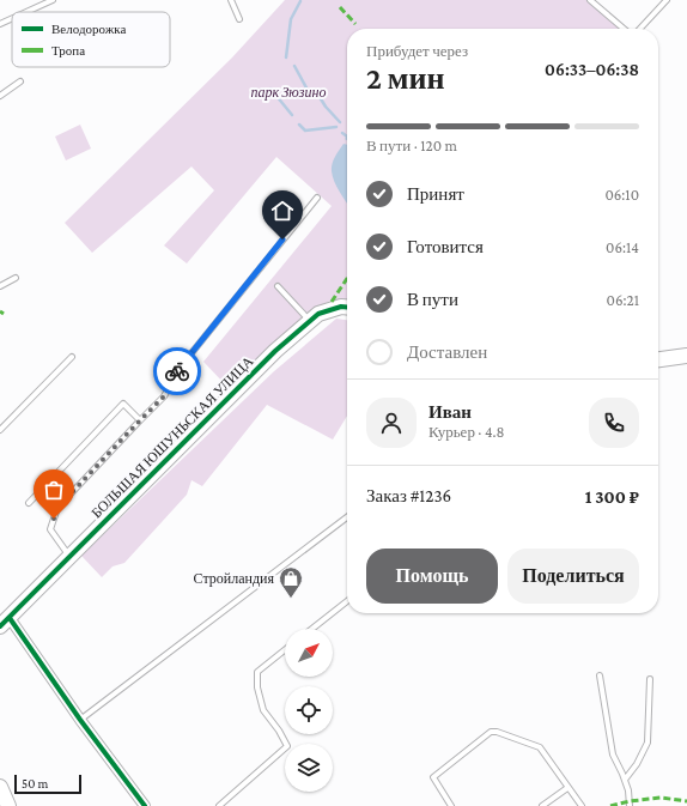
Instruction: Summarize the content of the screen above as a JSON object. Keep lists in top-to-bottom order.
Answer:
{
  "streets": {
    "street": ["БОЛЬШАЯ ЮШУНЬСКАЯ УЛИЦА"]
  },
  "parks": ["парк Зюзино"],
  "places": {
    "shop": ["Стройландия"]
  },
  "legend": ["Велодорожка", "Тропа"],
  "scale_bar": "50 m",
  "north": "top right",
  "page": {
    "heading": ["2 мин", "Прибудет через", "06:33–06:38"],
    "panel": [
      "Иван",
      "Курьер · 4.8",
      "Заказ #1236",
      "1 300 ₽"
    ],
    "bar": "В пути · 120 m",
    "list": [
      ["Принят", "06:10"],
      ["Готовится", "06:14"],
      ["В пути", "06:21"],
      "Доставлен"
    ],
    "buttons": ["Помощь", "Поделиться"],
    "scale": "50 m"
  }
}
